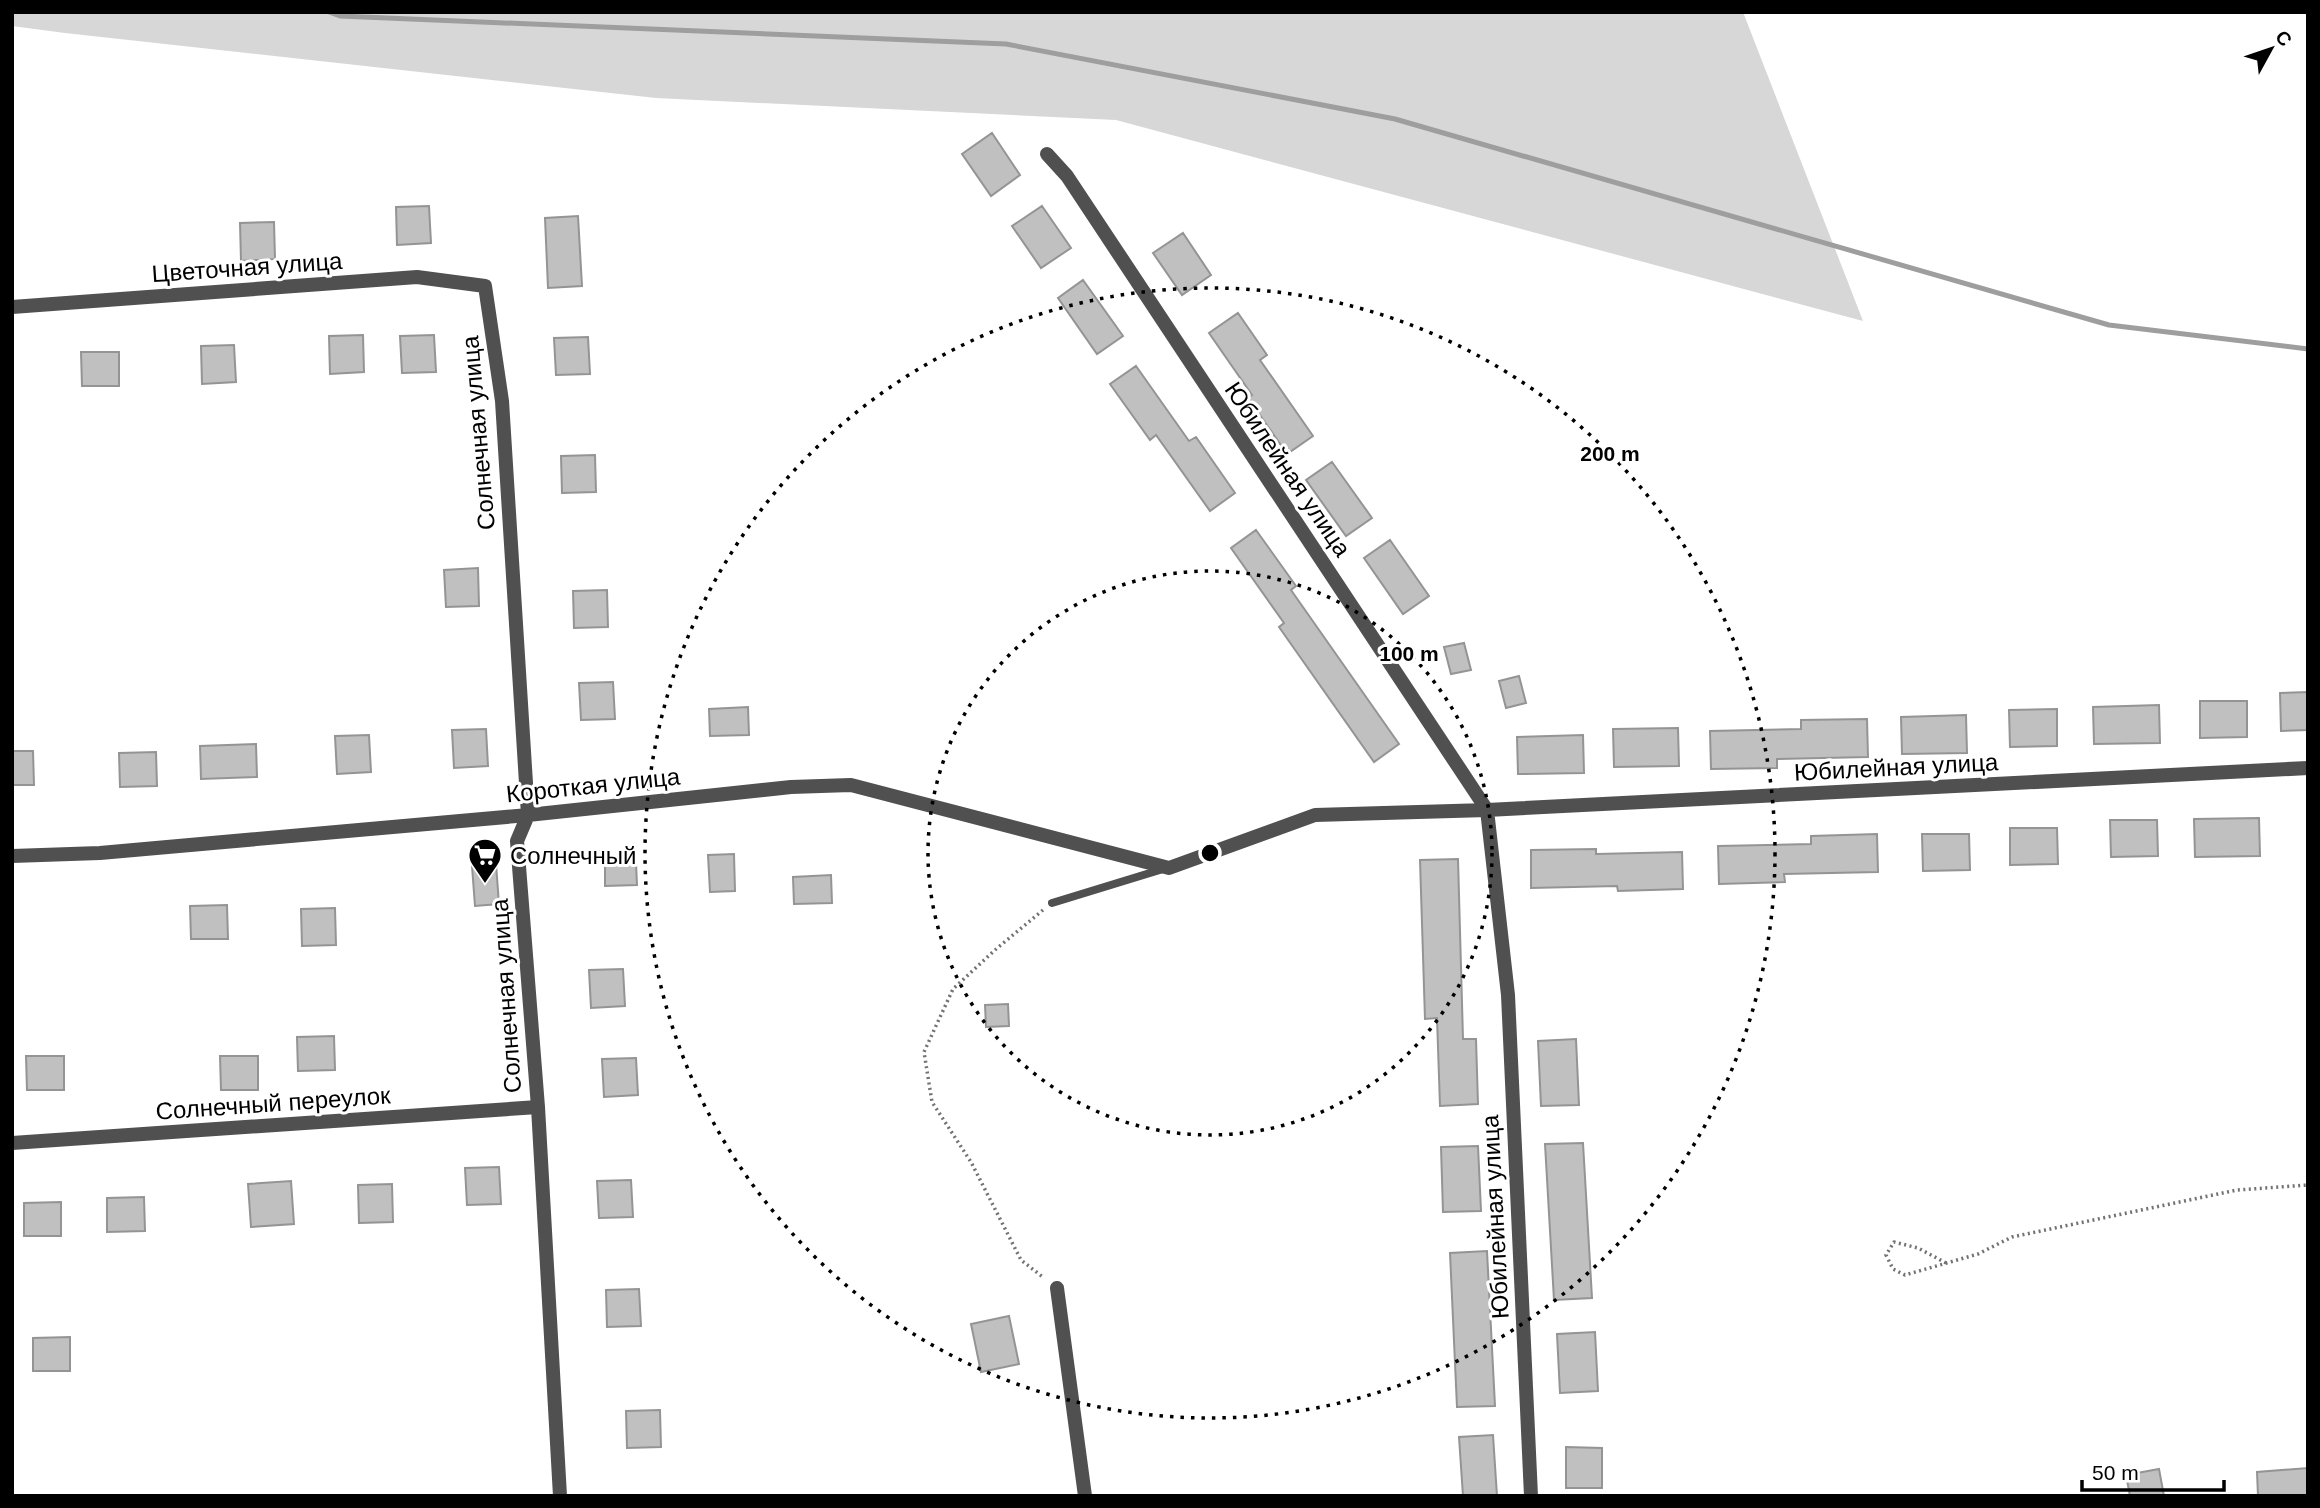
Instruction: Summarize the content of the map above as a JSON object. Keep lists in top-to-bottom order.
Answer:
{
  "streets": {
    "street": [
      "Цветочная улица",
      "Солнечная улица",
      "Юбилейная улица",
      "Короткая улица",
      "Солнечный переулок"
    ]
  },
  "crossings": [
    ["Цветочная улица", "Солнечная улица"],
    ["Солнечная улица", "Короткая улица"],
    ["Солнечная улица", "Солнечный переулок"],
    ["Юбилейная улица", "Короткая улица"]
  ],
  "places": {
    "supermarket": ["Солнечный"]
  },
  "scale_bar": "50 m",
  "north": "top right",
  "rings": ["200 m", "100 m"]
}
